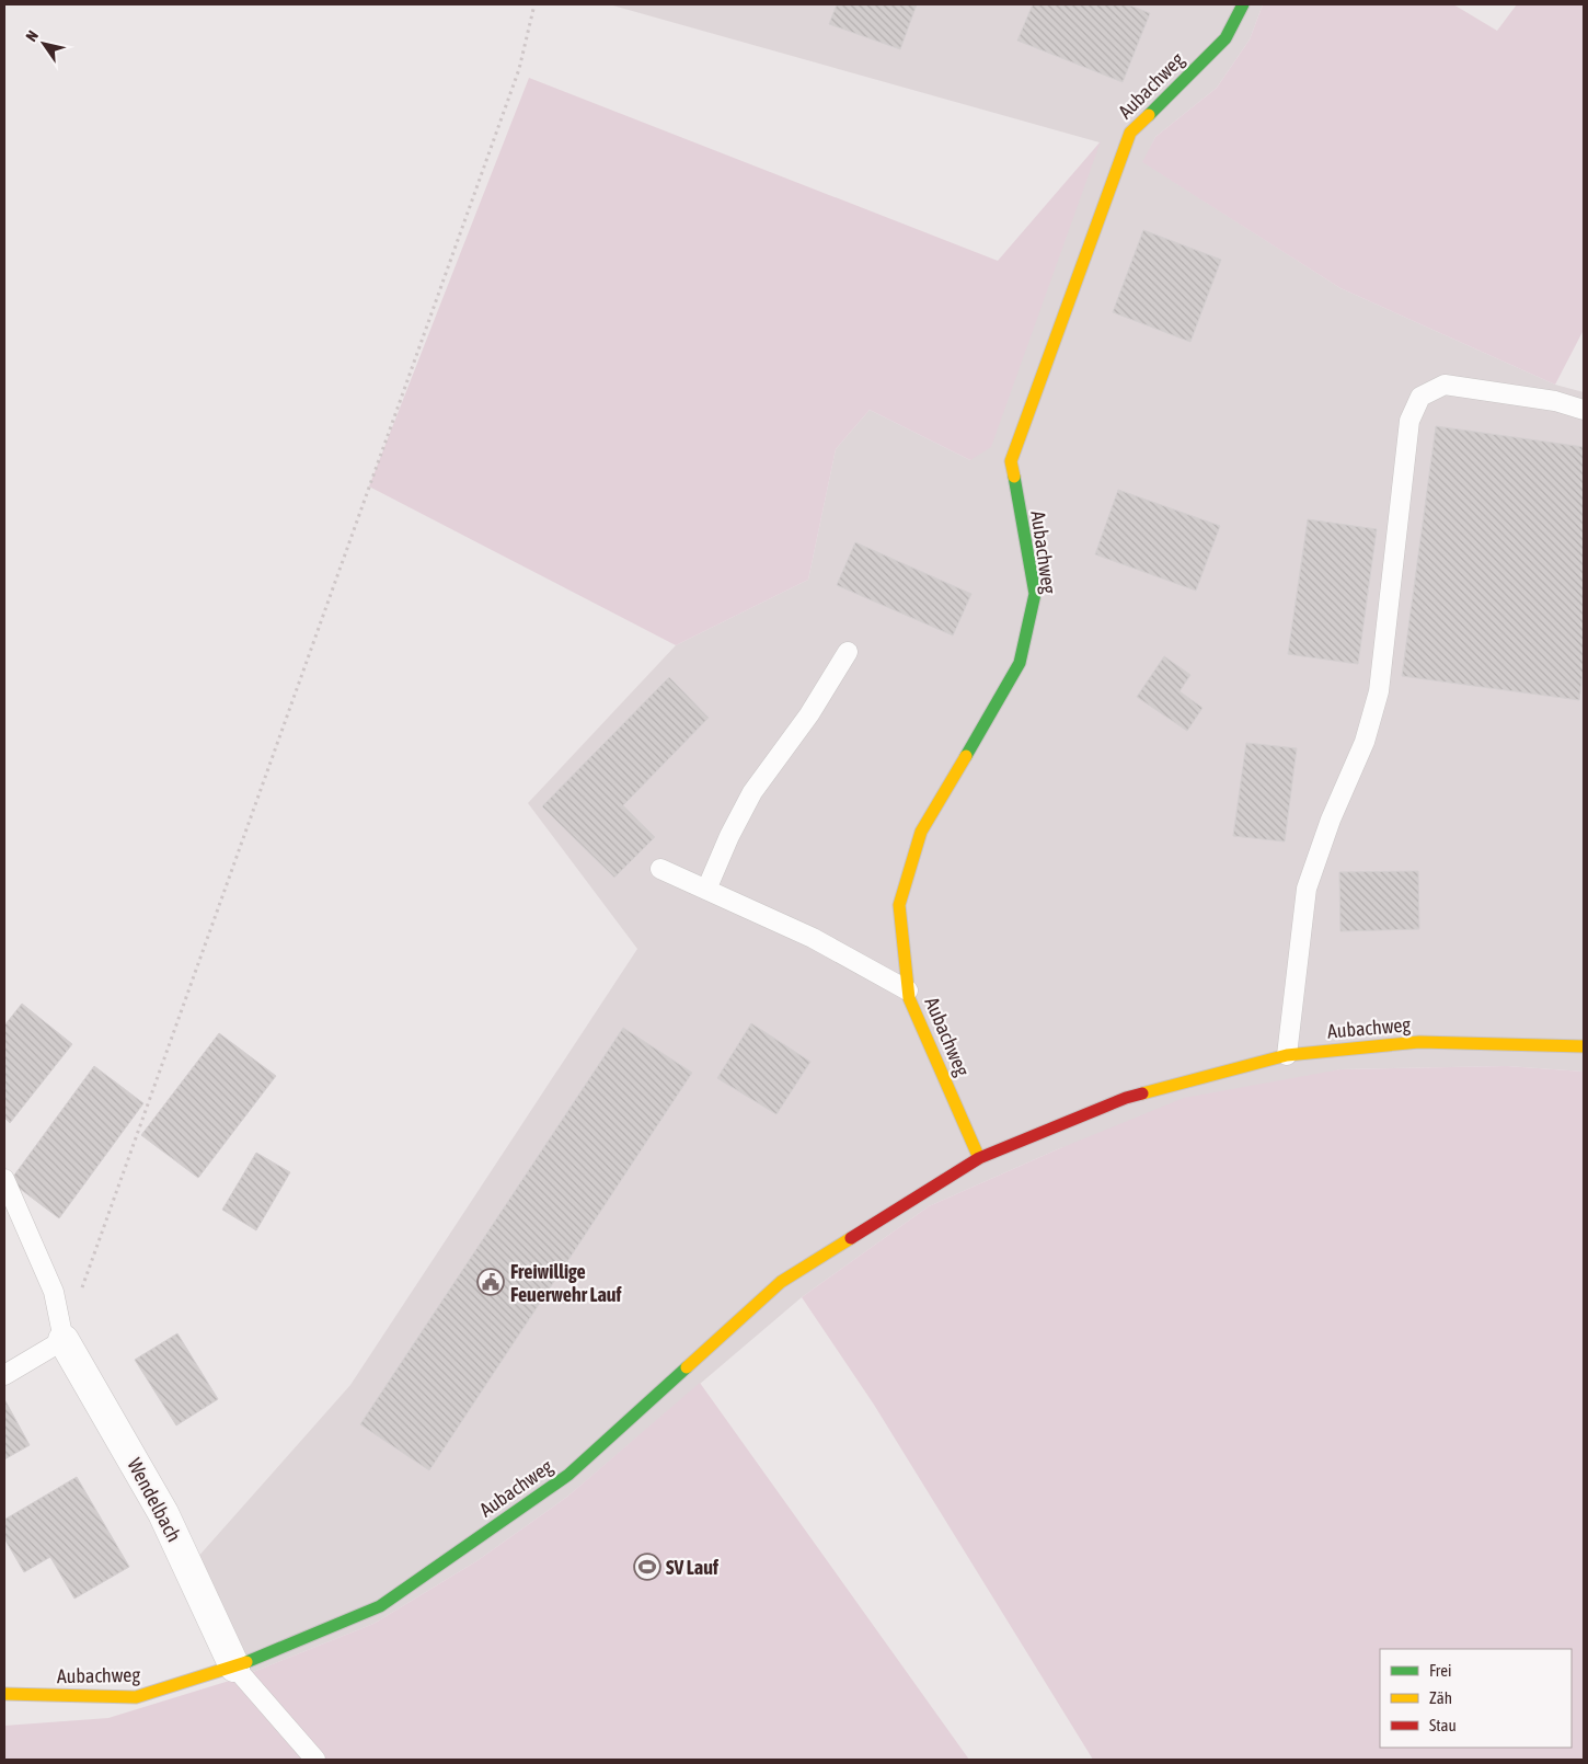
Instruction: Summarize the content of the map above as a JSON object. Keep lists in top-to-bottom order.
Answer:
{
  "streets": {
    "street": ["Aubachweg", "Wendelbach"]
  },
  "crossings": [
    ["Aubachweg", "Wendelbach"]
  ],
  "places": {
    "public building": ["Freiwillige Feuerwehr Lauf"],
    "sports": ["SV Lauf"]
  },
  "legend": ["Frei", "Zäh", "Stau"],
  "north": "top left"
}
